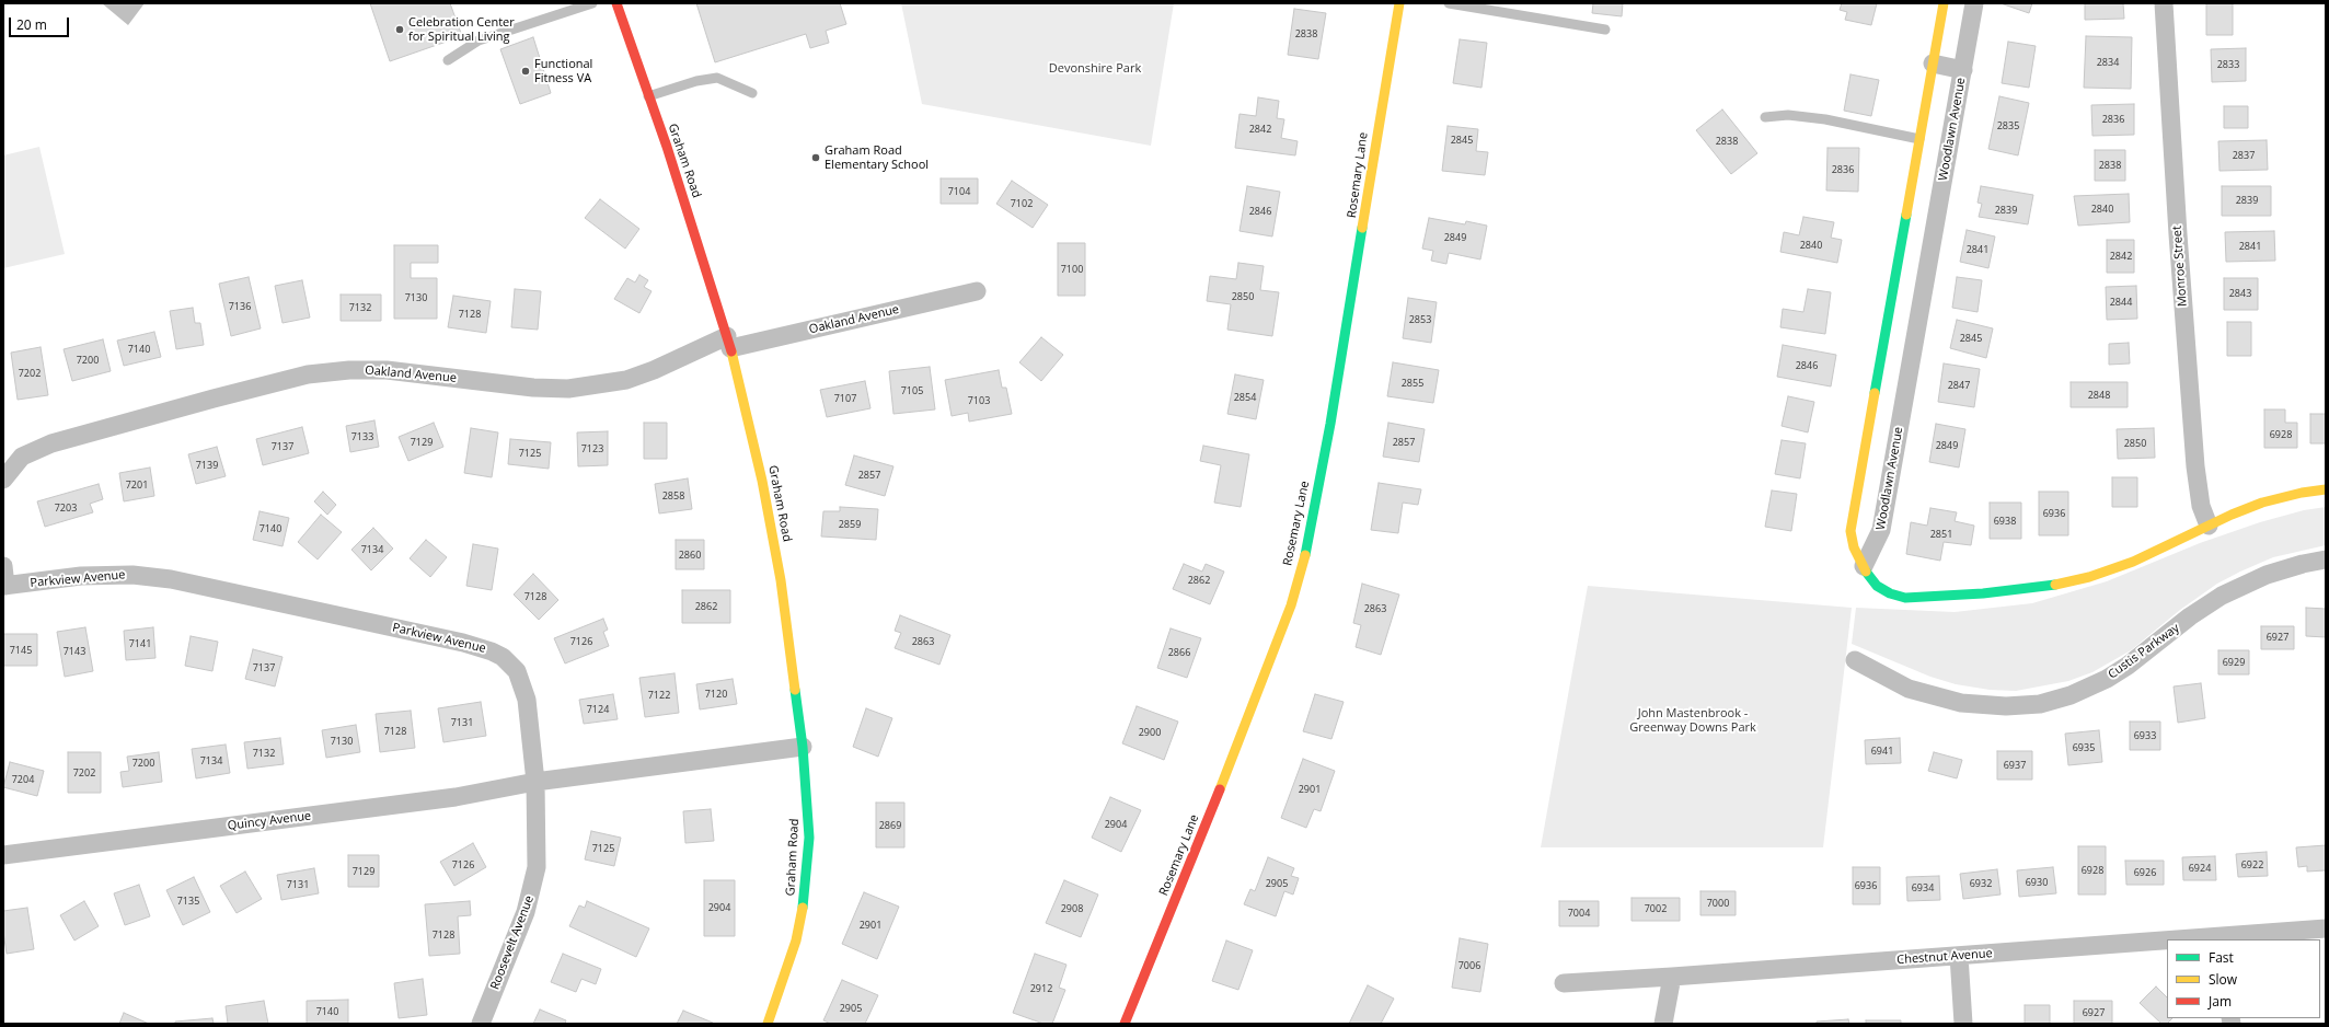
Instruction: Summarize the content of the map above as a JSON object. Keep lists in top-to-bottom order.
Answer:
{
  "streets": {
    "street": [
      "Woodlawn Avenue",
      "Graham Road",
      "Rosemary Lane",
      "Monroe Street",
      "Oakland Avenue",
      "Parkview Avenue",
      "Custis Parkway",
      "Quincy Avenue",
      "Roosevelt Avenue",
      "Chestnut Avenue"
    ]
  },
  "crossings": [
    ["Graham Road", "Oakland Avenue"],
    ["Parkview Avenue", "Quincy Avenue"],
    ["Parkview Avenue", "Roosevelt Avenue"],
    ["Quincy Avenue", "Roosevelt Avenue"]
  ],
  "parks": ["Devonshire Park", "John Mastenbrook - Greenway Downs Park"],
  "places": ["Celebration Center for Spiritual Living", "Functional Fitness VA", "Graham Road Elementary School"],
  "house_numbers": [
    "2838",
    "2834",
    "2833",
    "2836",
    "2835",
    "2842",
    "2845",
    "2838",
    "2837",
    "2838",
    "2836",
    "7104",
    "2839",
    "7102",
    "2840",
    "2839",
    "2846",
    "2849",
    "2840",
    "2841",
    "2841",
    "2842",
    "7100",
    "2843",
    "2850",
    "7130",
    "2844",
    "7136",
    "7132",
    "7128",
    "2853",
    "2845",
    "7140",
    "7200",
    "2846",
    "7202",
    "2855",
    "2847",
    "7105",
    "2848",
    "2854",
    "7107",
    "7103",
    "6928",
    "7133",
    "7129",
    "2857",
    "2850",
    "2849",
    "7137",
    "7123",
    "7125",
    "7139",
    "2857",
    "7201",
    "2858",
    "7203",
    "6936",
    "6938",
    "2859",
    "7140",
    "2851",
    "7134",
    "2860",
    "2862",
    "7128",
    "2862",
    "2863",
    "6927",
    "7126",
    "2863",
    "7141",
    "7145",
    "7143",
    "2866",
    "6929",
    "7137",
    "7120",
    "7122",
    "7124",
    "7131",
    "7128",
    "2900",
    "6933",
    "7130",
    "6935",
    "6941",
    "7132",
    "7134",
    "7200",
    "6937",
    "7202",
    "7204",
    "2901",
    "2904",
    "2869",
    "7125",
    "7126",
    "6922",
    "6924",
    "6928",
    "7129",
    "6926",
    "6930",
    "2905",
    "6932",
    "7131",
    "6936",
    "6934",
    "7135",
    "7000",
    "2904",
    "2908",
    "7002",
    "7004",
    "2901",
    "7128",
    "7006",
    "2912",
    "2905",
    "7140",
    "6927"
  ],
  "legend": ["Fast", "Slow", "Jam"],
  "scale_bar": "20 m"
}
